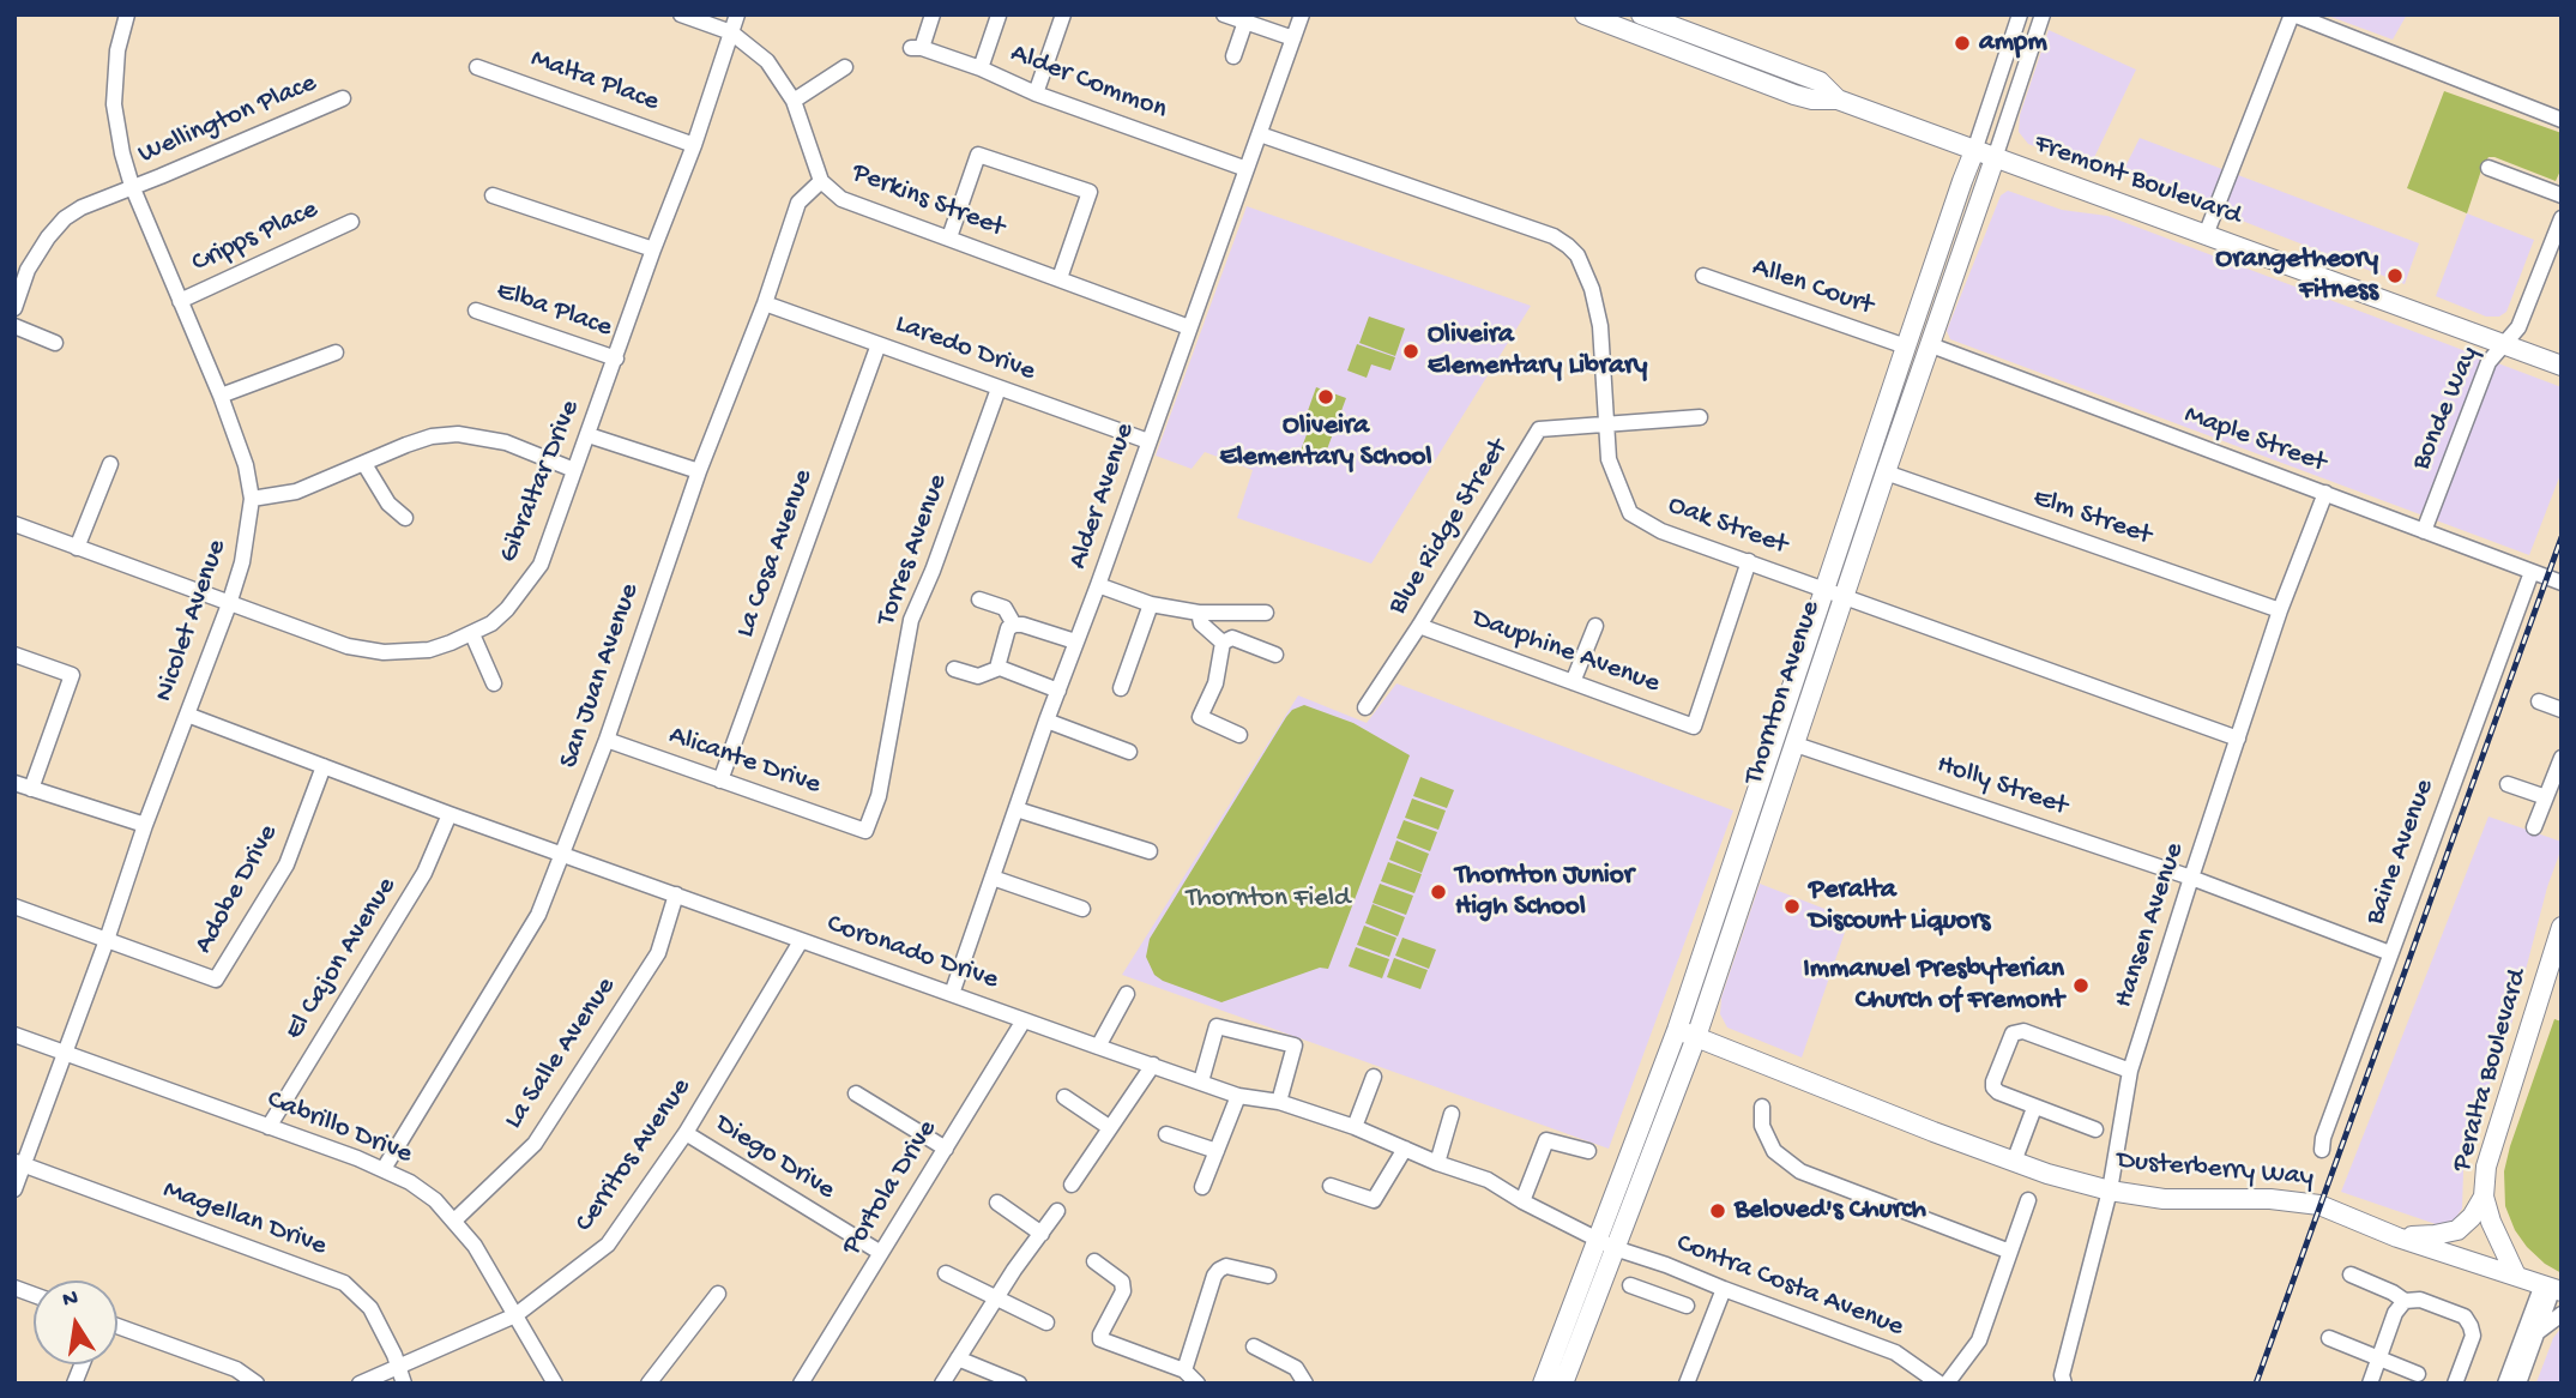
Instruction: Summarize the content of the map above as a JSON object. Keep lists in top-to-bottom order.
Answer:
{
  "streets": {
    "main road": [
      "Fremont Boulevard",
      "Thornton Avenue",
      "Peralta Boulevard",
      "Dusterberry Way"
    ],
    "street": [
      "Malta Place",
      "Alder Common",
      "Wellington Place",
      "Perkins Street",
      "Cripps Place",
      "Allen Court",
      "Elba Place",
      "Laredo Drive",
      "Bonde Way",
      "Maple Street",
      "Gibraltar Drive",
      "Alder Avenue",
      "Elm Street",
      "Oak Street",
      "Blue Ridge Street",
      "Torres Avenue",
      "La Cosa Avenue",
      "Nicolet Avenue",
      "Dauphine Avenue",
      "San Juan Avenue",
      "Alicante Drive",
      "Holly Street",
      "Baine Avenue",
      "Adobe Drive",
      "Hansen Avenue",
      "Coronado Drive",
      "El Cajon Avenue",
      "La Salle Avenue",
      "Cabrillo Drive",
      "Cerritos Avenue",
      "Diego Drive",
      "Portola Drive",
      "Magellan Drive",
      "Contra Costa Avenue"
    ]
  },
  "crossings": [
    ["Malta Place", "Gibraltar Drive"],
    ["Alder Common", "Alder Avenue"],
    ["Wellington Place", "Nicolet Avenue"],
    ["Fremont Boulevard", "Bonde Way"],
    ["Fremont Boulevard", "Thornton Avenue"],
    ["Perkins Street", "Gibraltar Drive"],
    ["Perkins Street", "Alder Avenue"],
    ["Perkins Street", "San Juan Avenue"],
    ["Cripps Place", "Nicolet Avenue"],
    ["Allen Court", "Thornton Avenue"],
    ["Elba Place", "Gibraltar Drive"],
    ["Laredo Drive", "Alder Avenue"],
    ["Laredo Drive", "Torres Avenue"],
    ["Laredo Drive", "La Cosa Avenue"],
    ["Laredo Drive", "San Juan Avenue"],
    ["Bonde Way", "Maple Street"],
    ["Maple Street", "Thornton Avenue"],
    ["Maple Street", "Baine Avenue"],
    ["Maple Street", "Hansen Avenue"],
    ["Gibraltar Drive", "Nicolet Avenue"],
    ["Alder Avenue", "Oak Street"],
    ["Alder Avenue", "Coronado Drive"],
    ["Elm Street", "Thornton Avenue"],
    ["Elm Street", "Hansen Avenue"],
    ["Oak Street", "Blue Ridge Street"],
    ["Oak Street", "Dauphine Avenue"],
    ["Oak Street", "Thornton Avenue"],
    ["Oak Street", "Hansen Avenue"],
    ["Blue Ridge Street", "Dauphine Avenue"],
    ["Torres Avenue", "Alicante Drive"],
    ["La Cosa Avenue", "Alicante Drive"],
    ["Nicolet Avenue", "Adobe Drive"],
    ["Nicolet Avenue", "Coronado Drive"],
    ["Nicolet Avenue", "Cabrillo Drive"],
    ["Nicolet Avenue", "Magellan Drive"],
    ["San Juan Avenue", "Alicante Drive"],
    ["San Juan Avenue", "Coronado Drive"],
    ["San Juan Avenue", "Cabrillo Drive"],
    ["Thornton Avenue", "Holly Street"],
    ["Thornton Avenue", "Coronado Drive"],
    ["Thornton Avenue", "Dusterberry Way"],
    ["Thornton Avenue", "Contra Costa Avenue"],
    ["Holly Street", "Baine Avenue"],
    ["Holly Street", "Hansen Avenue"],
    ["Adobe Drive", "Coronado Drive"],
    ["Hansen Avenue", "Dusterberry Way"],
    ["Coronado Drive", "El Cajon Avenue"],
    ["Coronado Drive", "La Salle Avenue"],
    ["Coronado Drive", "Cerritos Avenue"],
    ["Coronado Drive", "Portola Drive"],
    ["Coronado Drive", "Contra Costa Avenue"],
    ["El Cajon Avenue", "Cabrillo Drive"],
    ["La Salle Avenue", "Cabrillo Drive"],
    ["Peralta Boulevard", "Dusterberry Way"],
    ["Cabrillo Drive", "Cerritos Avenue"],
    ["Cerritos Avenue", "Diego Drive"],
    ["Cerritos Avenue", "Magellan Drive"],
    ["Diego Drive", "Portola Drive"]
  ],
  "parks": ["Thornton Field"],
  "places": [
    "ampm",
    "Orangetheory Fitness",
    "Oliveira Elementary Library",
    "Oliveira Elementary School",
    "Thornton Junior High School",
    "Peralta Discount Liquors",
    "Immanuel Presbyterian Church of Fremont",
    "Beloved's Church"
  ],
  "north": "top"
}
